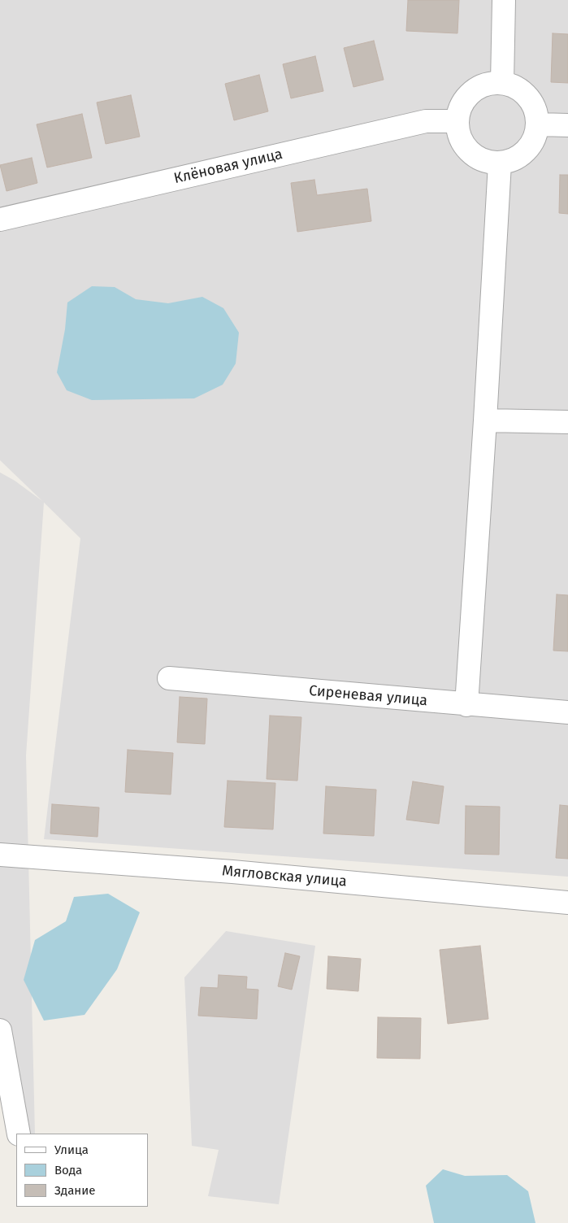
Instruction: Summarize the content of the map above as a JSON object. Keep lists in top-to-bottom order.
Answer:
{
  "streets": {
    "street": ["Клёновая улица", "Сиреневая улица", "Мягловская улица"]
  },
  "legend": ["Улица", "Вода", "Здание"]
}
